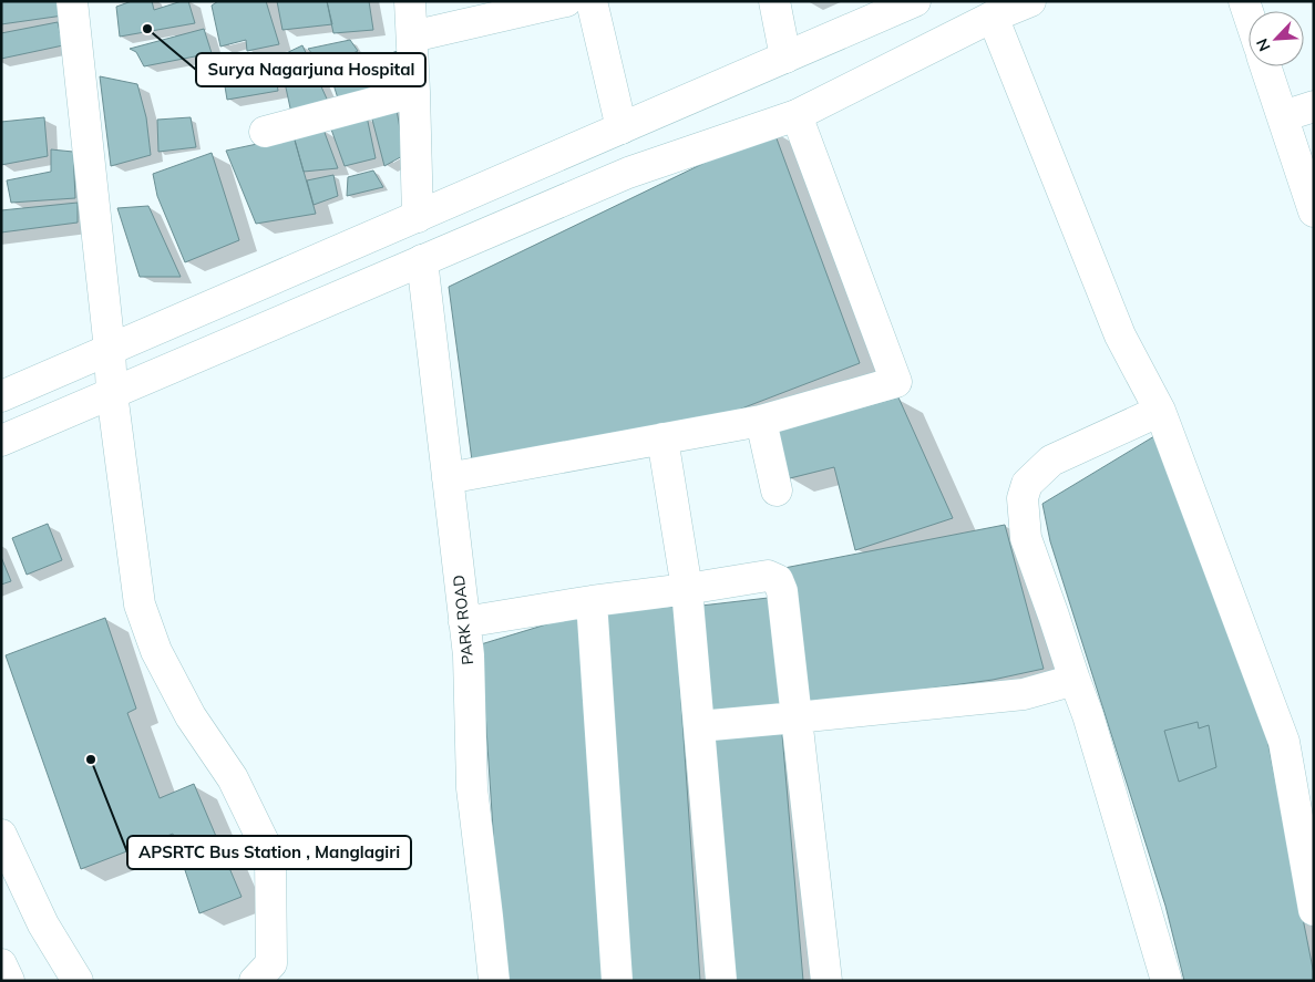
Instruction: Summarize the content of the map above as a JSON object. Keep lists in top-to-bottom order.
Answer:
{
  "streets": {
    "street": ["PARK ROAD"]
  },
  "places": ["Surya Nagarjuna Hospital", "APSRTC Bus Station , Manglagiri"],
  "north": "bottom left"
}
